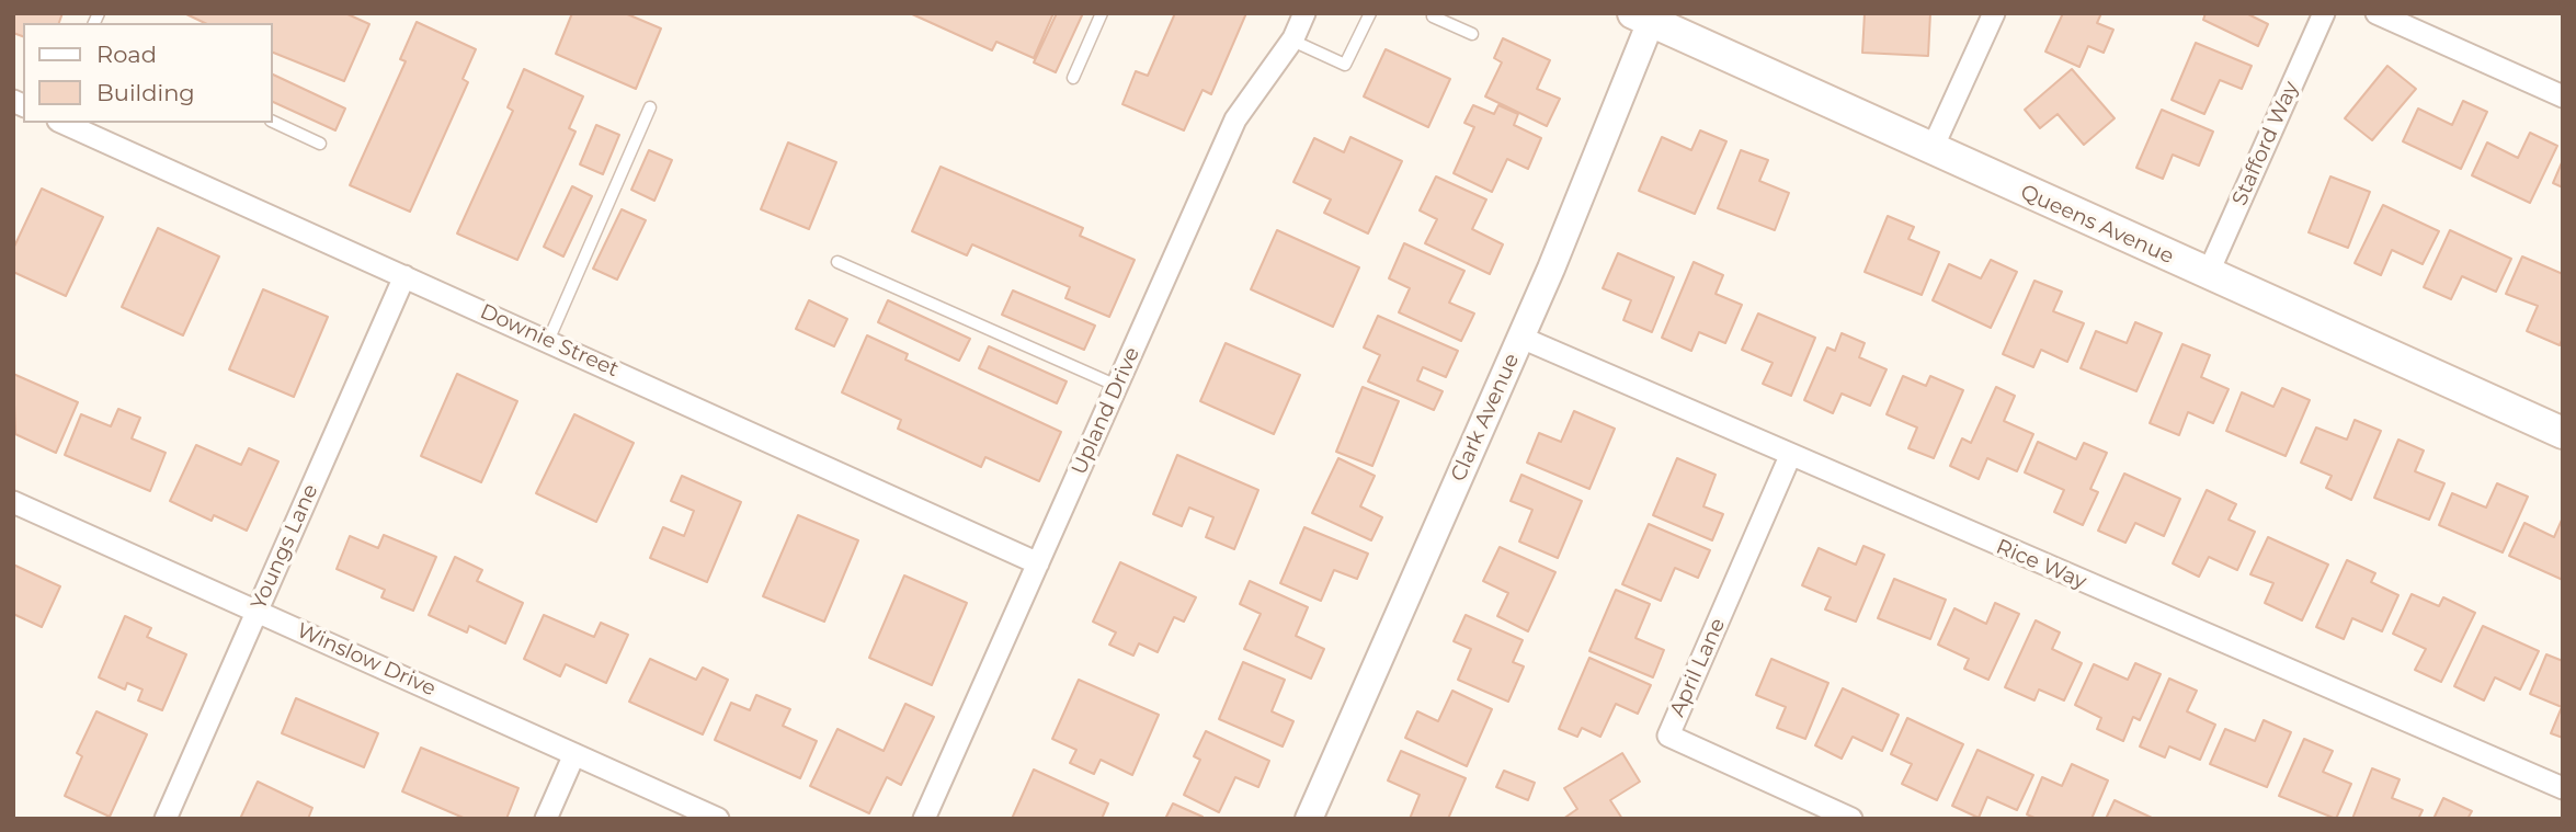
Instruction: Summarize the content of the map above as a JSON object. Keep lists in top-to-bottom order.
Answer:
{
  "streets": {
    "main road": ["Queens Avenue"],
    "street": [
      "Stafford Way",
      "Downie Street",
      "Upland Drive",
      "Clark Avenue",
      "Youngs Lane",
      "Rice Way",
      "Winslow Drive",
      "April Lane"
    ]
  },
  "crossings": [
    ["Stafford Way", "Queens Avenue"],
    ["Queens Avenue", "Clark Avenue"],
    ["Downie Street", "Upland Drive"],
    ["Downie Street", "Youngs Lane"],
    ["Clark Avenue", "Rice Way"],
    ["Youngs Lane", "Winslow Drive"],
    ["Rice Way", "April Lane"]
  ],
  "legend": ["Road", "Building"]
}
